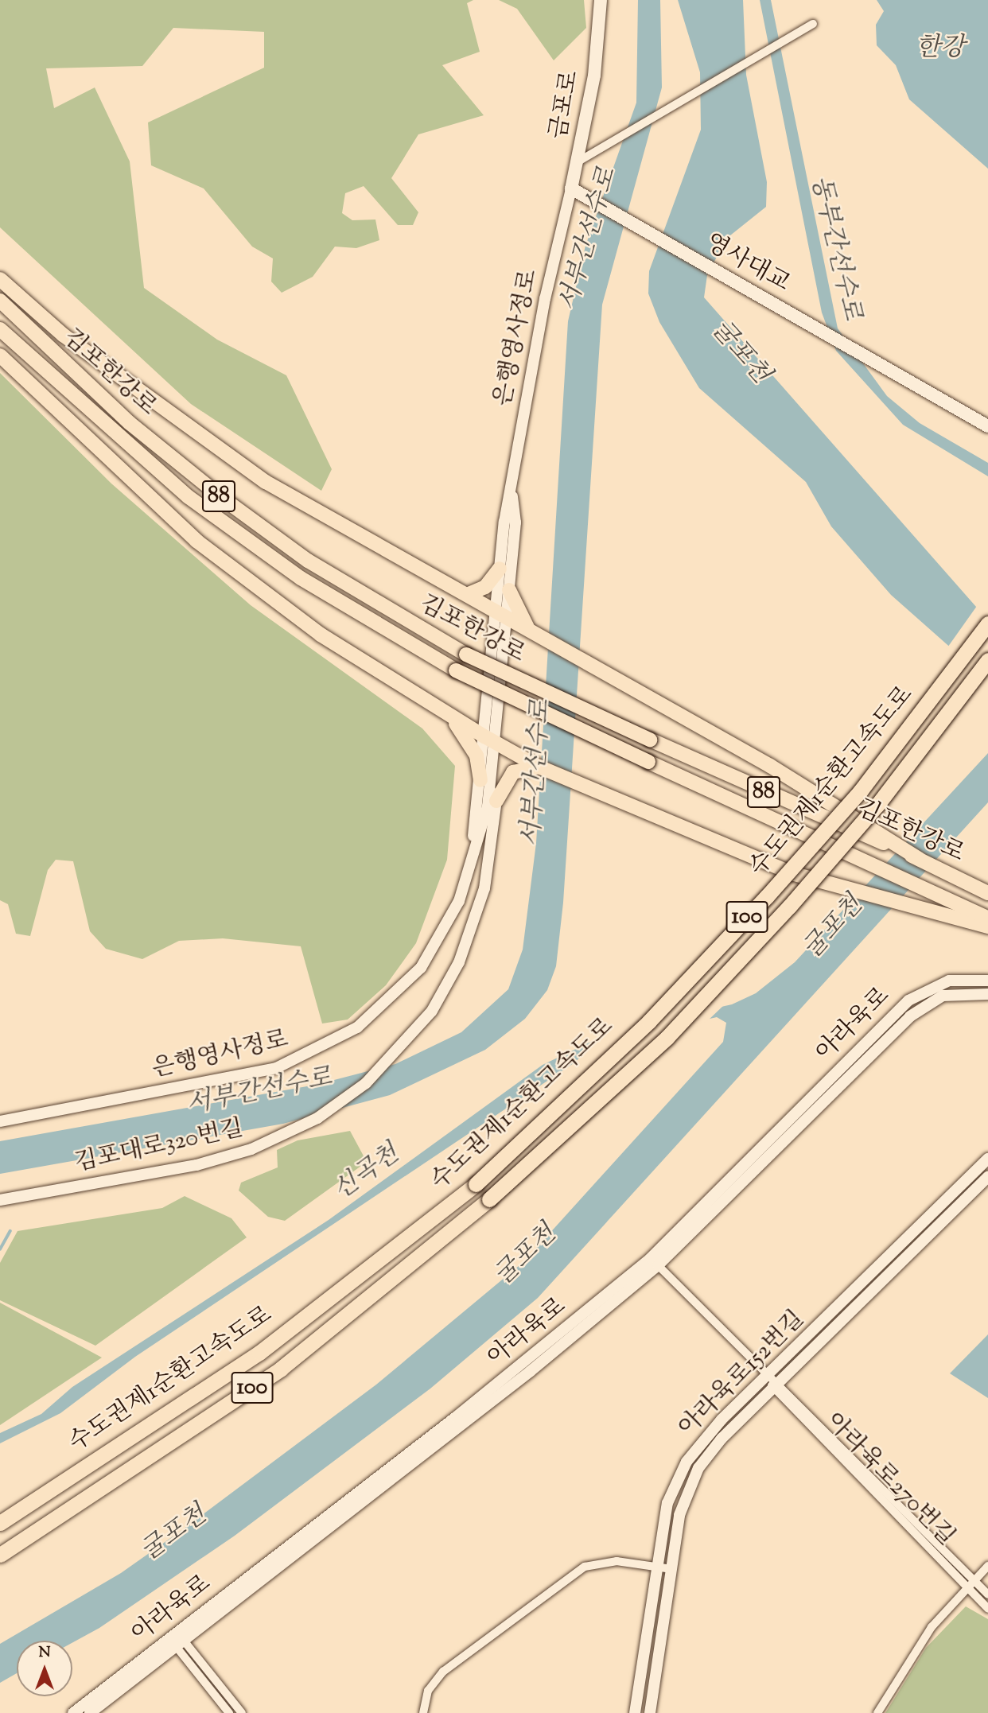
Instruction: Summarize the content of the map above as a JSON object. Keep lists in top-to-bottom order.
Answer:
{
  "streets": {
    "highway": [
      "김포한강로",
      "88",
      "수도권제1순환고속도로",
      "100"
    ],
    "main road": ["금포로", "영사대교"],
    "street": [
      "은행영사정로",
      "아라육로",
      "김포대로320번길",
      "아라육로152번길",
      "아라육로270번길"
    ]
  },
  "crossings": [
    ["금포로", "영사대교"],
    ["금포로", "은행영사정로"],
    ["영사대교", "은행영사정로"],
    ["은행영사정로", "김포대로320번길"],
    ["아라육로", "아라육로270번길"],
    ["아라육로152번길", "아라육로270번길"]
  ],
  "water": [
    "한강",
    "서부간선수로",
    "동부간선수로",
    "굴포천",
    "신곡천"
  ],
  "north": "top"
}
